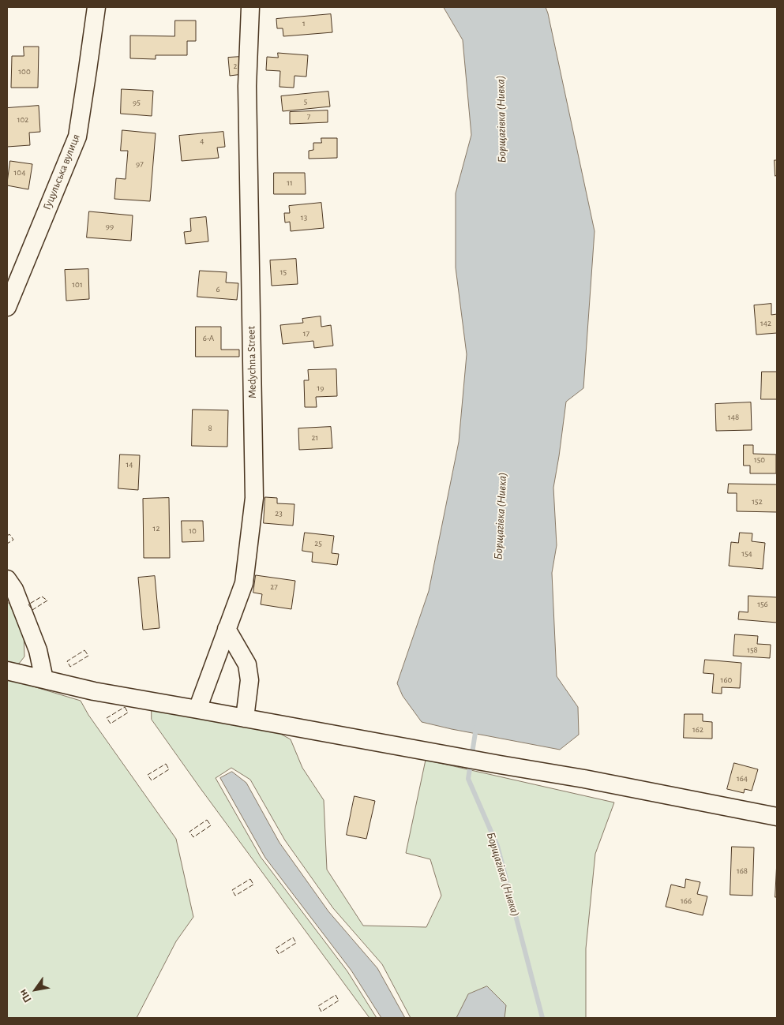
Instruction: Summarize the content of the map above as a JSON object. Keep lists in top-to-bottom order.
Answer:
{
  "streets": {
    "street": ["Гуцульська вулиця", "Medychna Street"]
  },
  "water": ["Борщагівка (Нивка)"],
  "house_numbers": [
    "1",
    "2",
    "100",
    "5",
    "95",
    "7",
    "102",
    "4",
    "97",
    "104",
    "11",
    "13",
    "99",
    "15",
    "101",
    "6",
    "142",
    "17",
    "6-А",
    "19",
    "148",
    "8",
    "21",
    "150",
    "14",
    "152",
    "23",
    "12",
    "10",
    "25",
    "154",
    "27",
    "156",
    "158",
    "160",
    "162",
    "164",
    "168",
    "166"
  ],
  "north": "bottom left"
}
